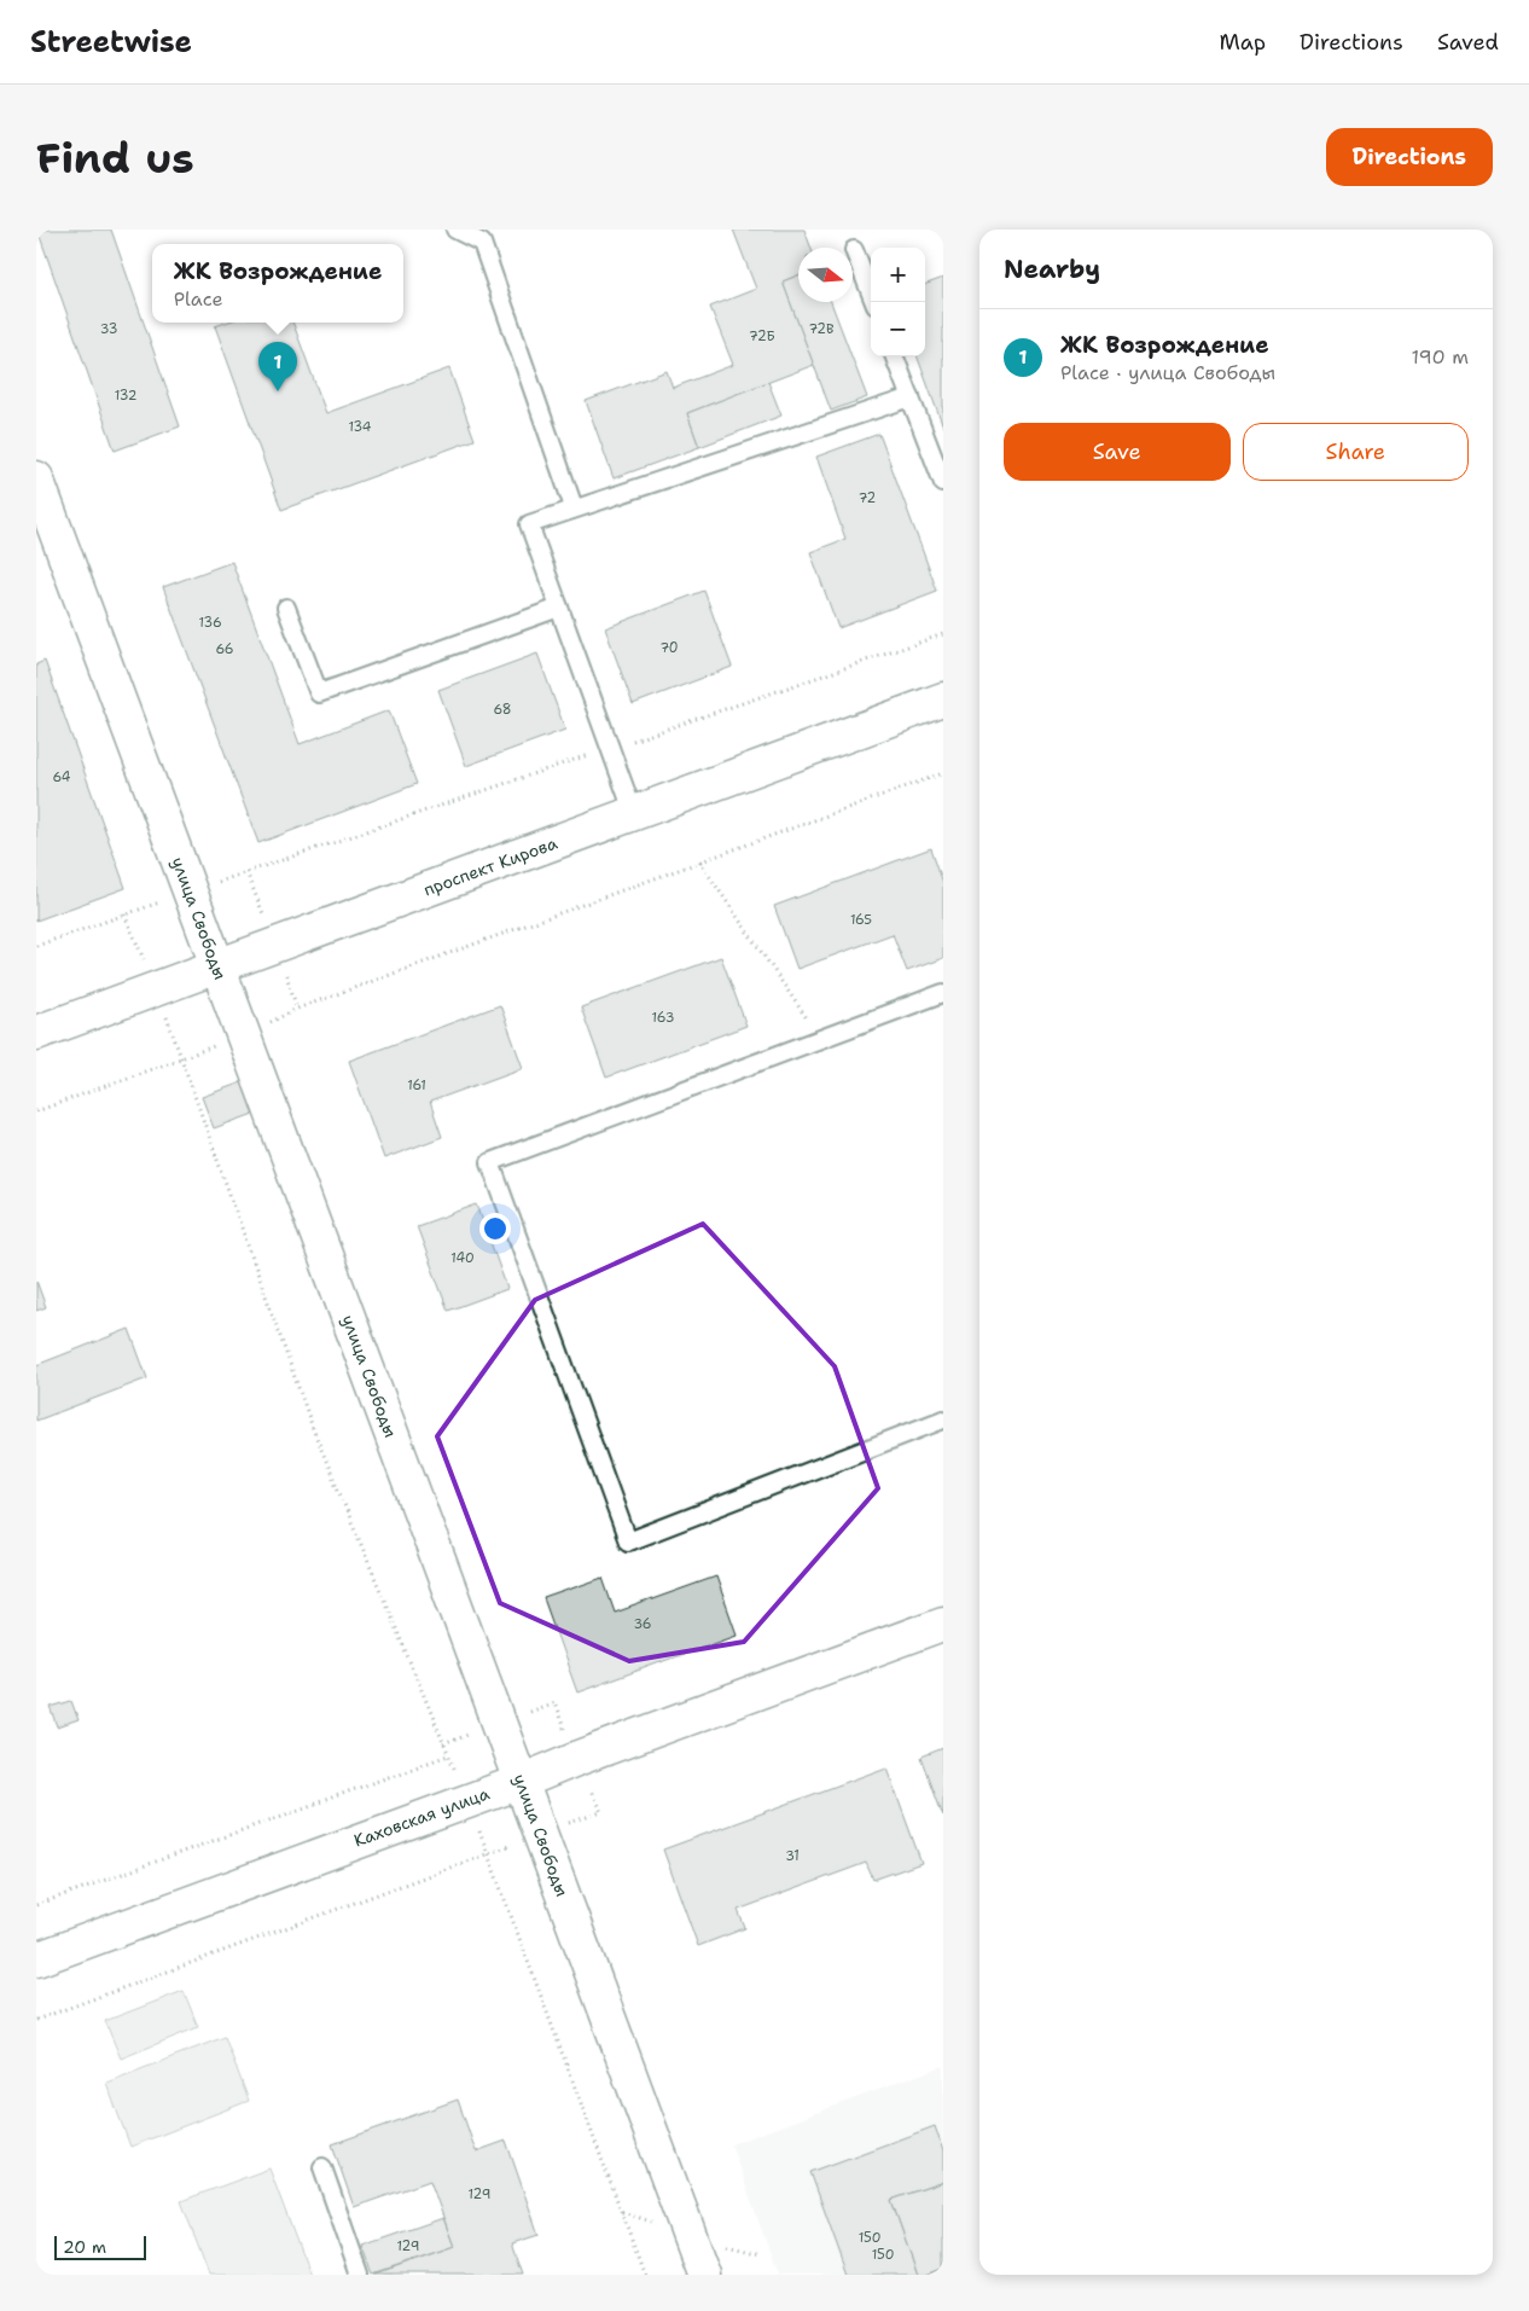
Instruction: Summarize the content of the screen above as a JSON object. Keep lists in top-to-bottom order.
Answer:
{
  "streets": {
    "street": ["проспект Кирова", "улица Свободы", "Каховская улица"]
  },
  "crossings": [
    ["проспект Кирова", "улица Свободы"],
    ["улица Свободы", "Каховская улица"]
  ],
  "house_numbers": [
    "33",
    "72В",
    "72Б",
    "132",
    "134",
    "72",
    "136",
    "70",
    "66",
    "68",
    "64",
    "165",
    "163",
    "161",
    "140",
    "36",
    "31",
    "129",
    "150",
    "129",
    "150"
  ],
  "scale_bar": "20 m",
  "north": "right",
  "page": {
    "header": "Streetwise",
    "nav": ["Map", "Directions", "Saved"],
    "buttons": [
      "Directions",
      ["Save", "Share"]
    ],
    "title": "Find us",
    "heading": "Nearby",
    "popup": ["ЖК Возрождение", "Place"],
    "map_buttons": ["+", "−"],
    "list": [
      {
        "mark": "1",
        "name": "ЖК Возрождение",
        "note": "Place · улица Свободы",
        "value": "190 m"
      }
    ],
    "pins": "1",
    "scale": "20 m"
  }
}
